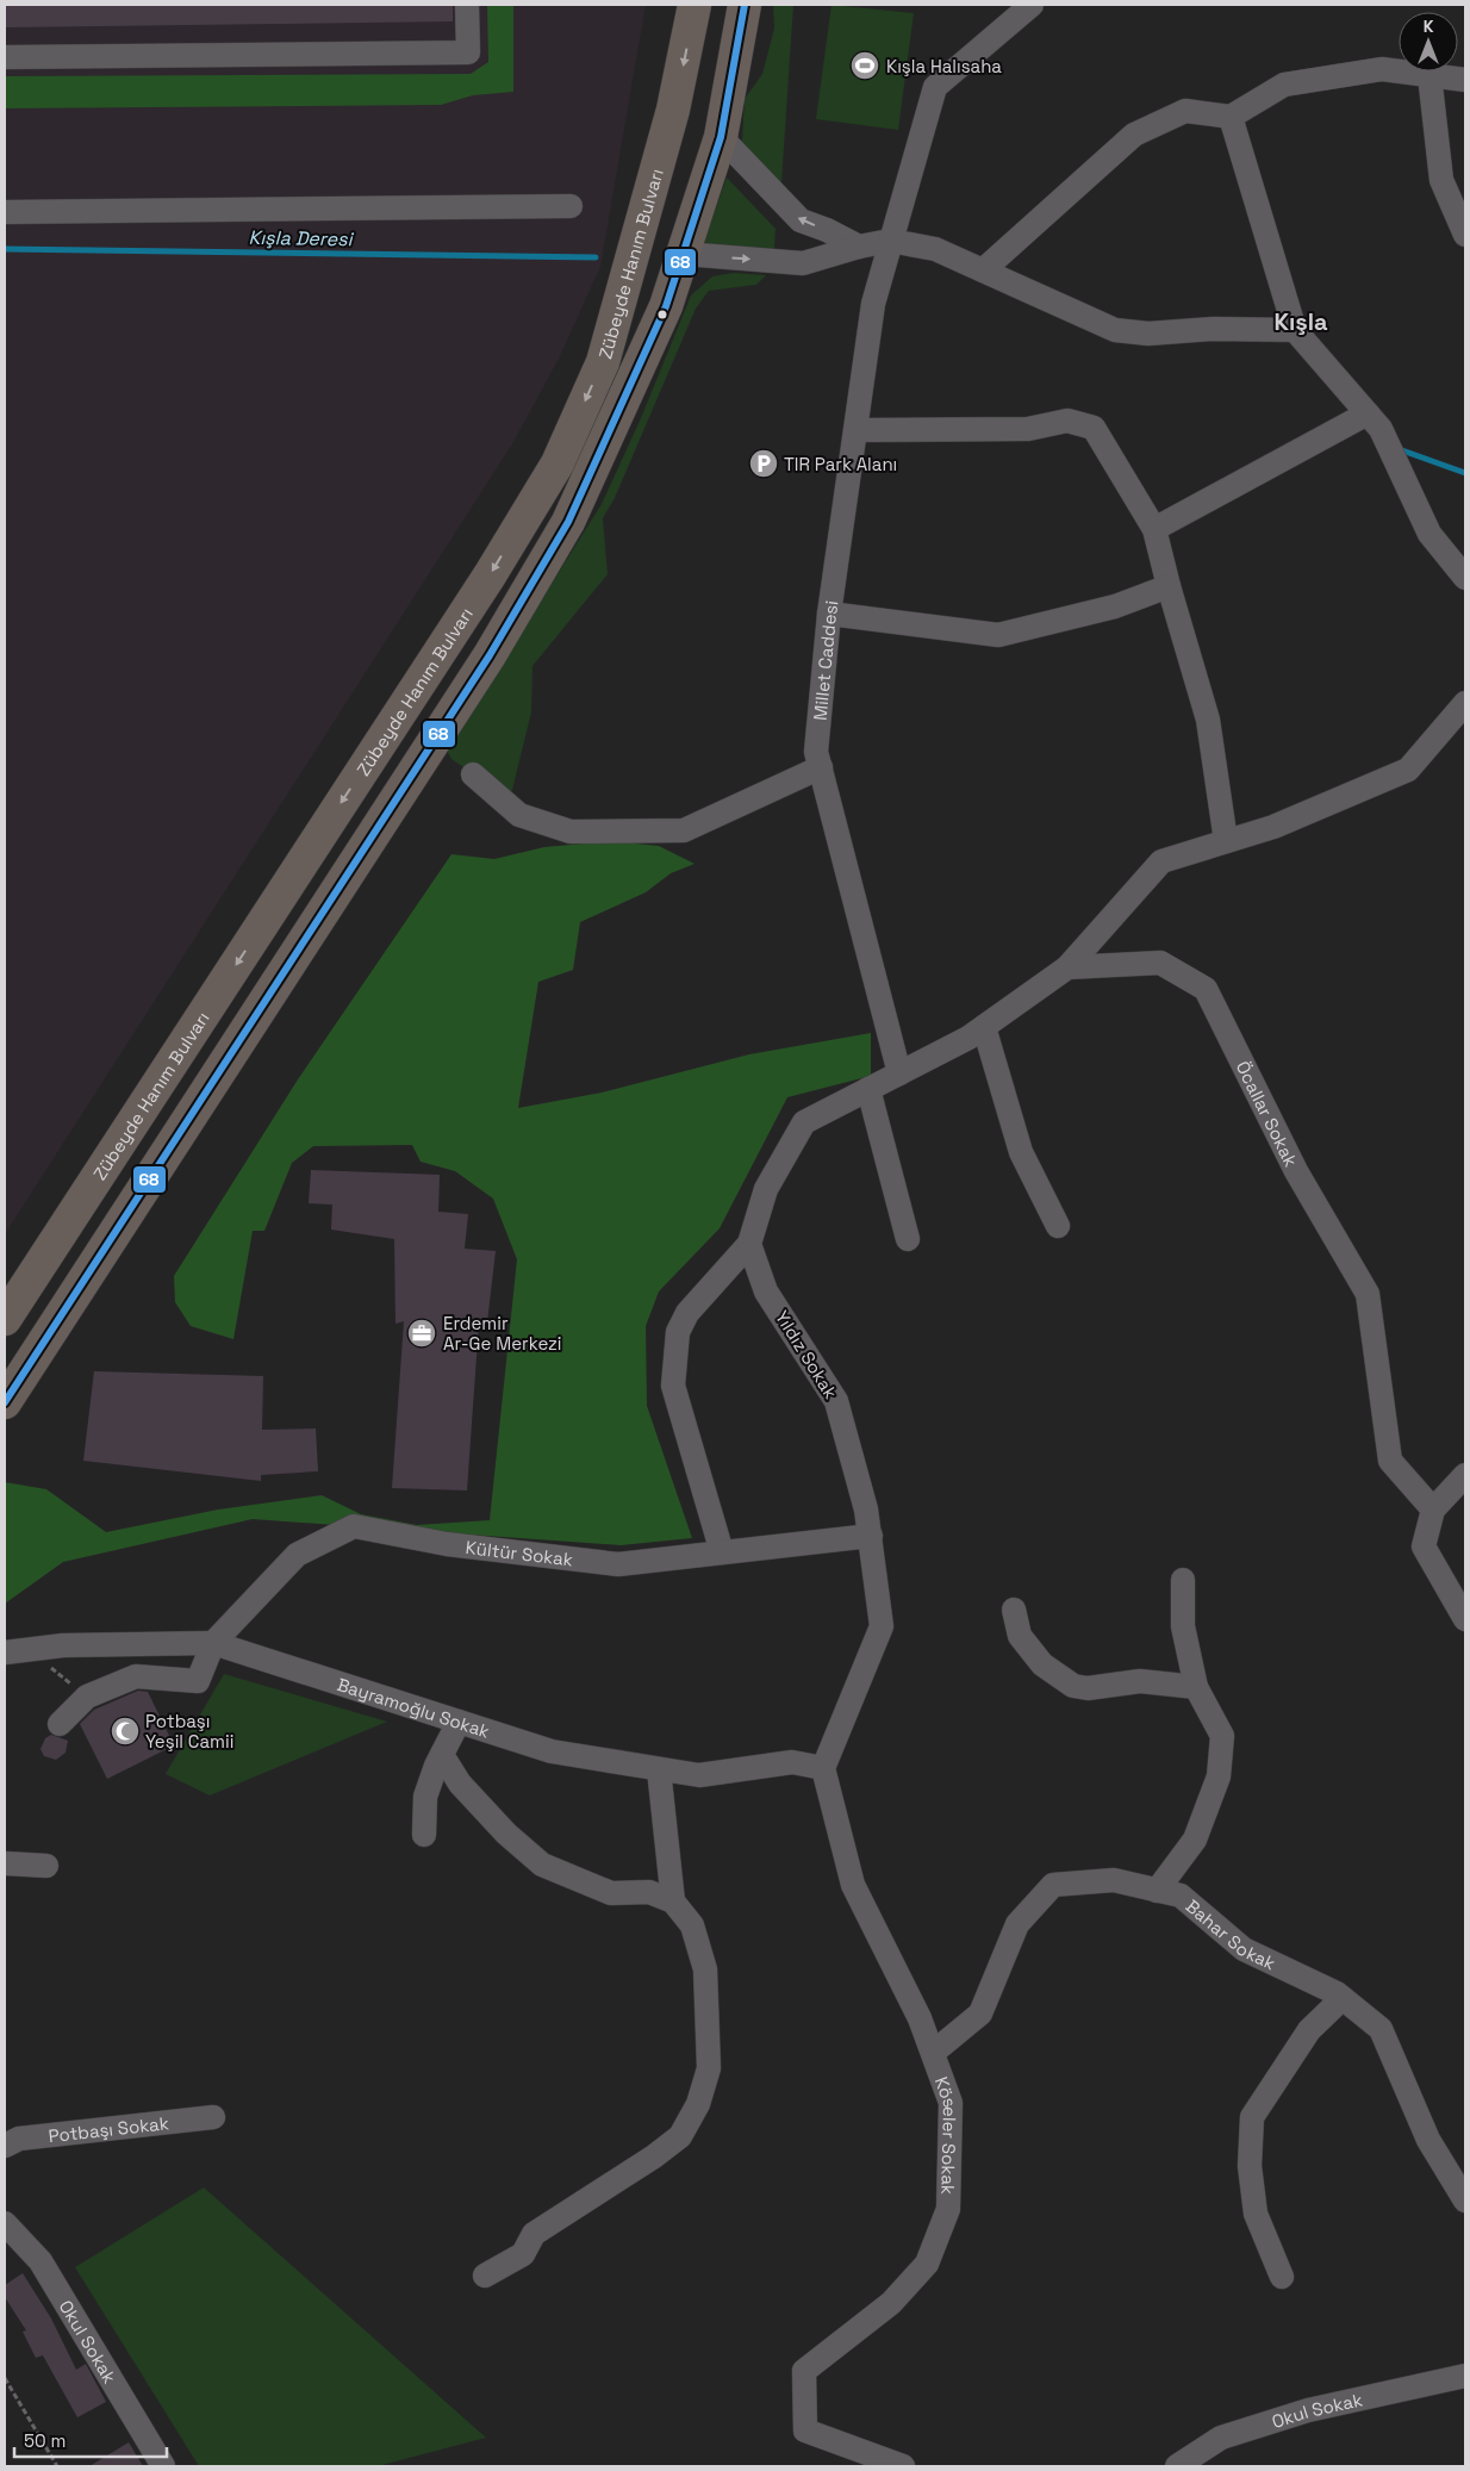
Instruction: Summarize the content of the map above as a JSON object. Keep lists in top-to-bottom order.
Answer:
{
  "streets": {
    "highway": ["Zübeyde Hanım Bulvarı"],
    "street": [
      "Millet Caddesi",
      "Öcallar Sokak",
      "Yıldız Sokak",
      "Kültür Sokak",
      "Bayramoğlu Sokak",
      "Bahar Sokak",
      "Potbaşı Sokak",
      "Köseler Sokak",
      "Okul Sokak"
    ]
  },
  "crossings": [
    ["Yıldız Sokak", "Kültür Sokak"],
    ["Yıldız Sokak", "Bayramoğlu Sokak"],
    ["Yıldız Sokak", "Köseler Sokak"],
    ["Kültür Sokak", "Bayramoğlu Sokak"],
    ["Bayramoğlu Sokak", "Köseler Sokak"],
    ["Bahar Sokak", "Köseler Sokak"]
  ],
  "districts": ["Kışla"],
  "water": ["Kışla Deresi"],
  "places": {
    "sports": ["Kışla Halısaha"],
    "parking": ["TIR Park Alanı"],
    "office": ["Erdemir Ar-Ge Merkezi"],
    "mosque": ["Potbaşı Yeşil Camii"]
  },
  "lines": ["transit line 68"],
  "scale_bar": "50 m",
  "north": "top"
}
